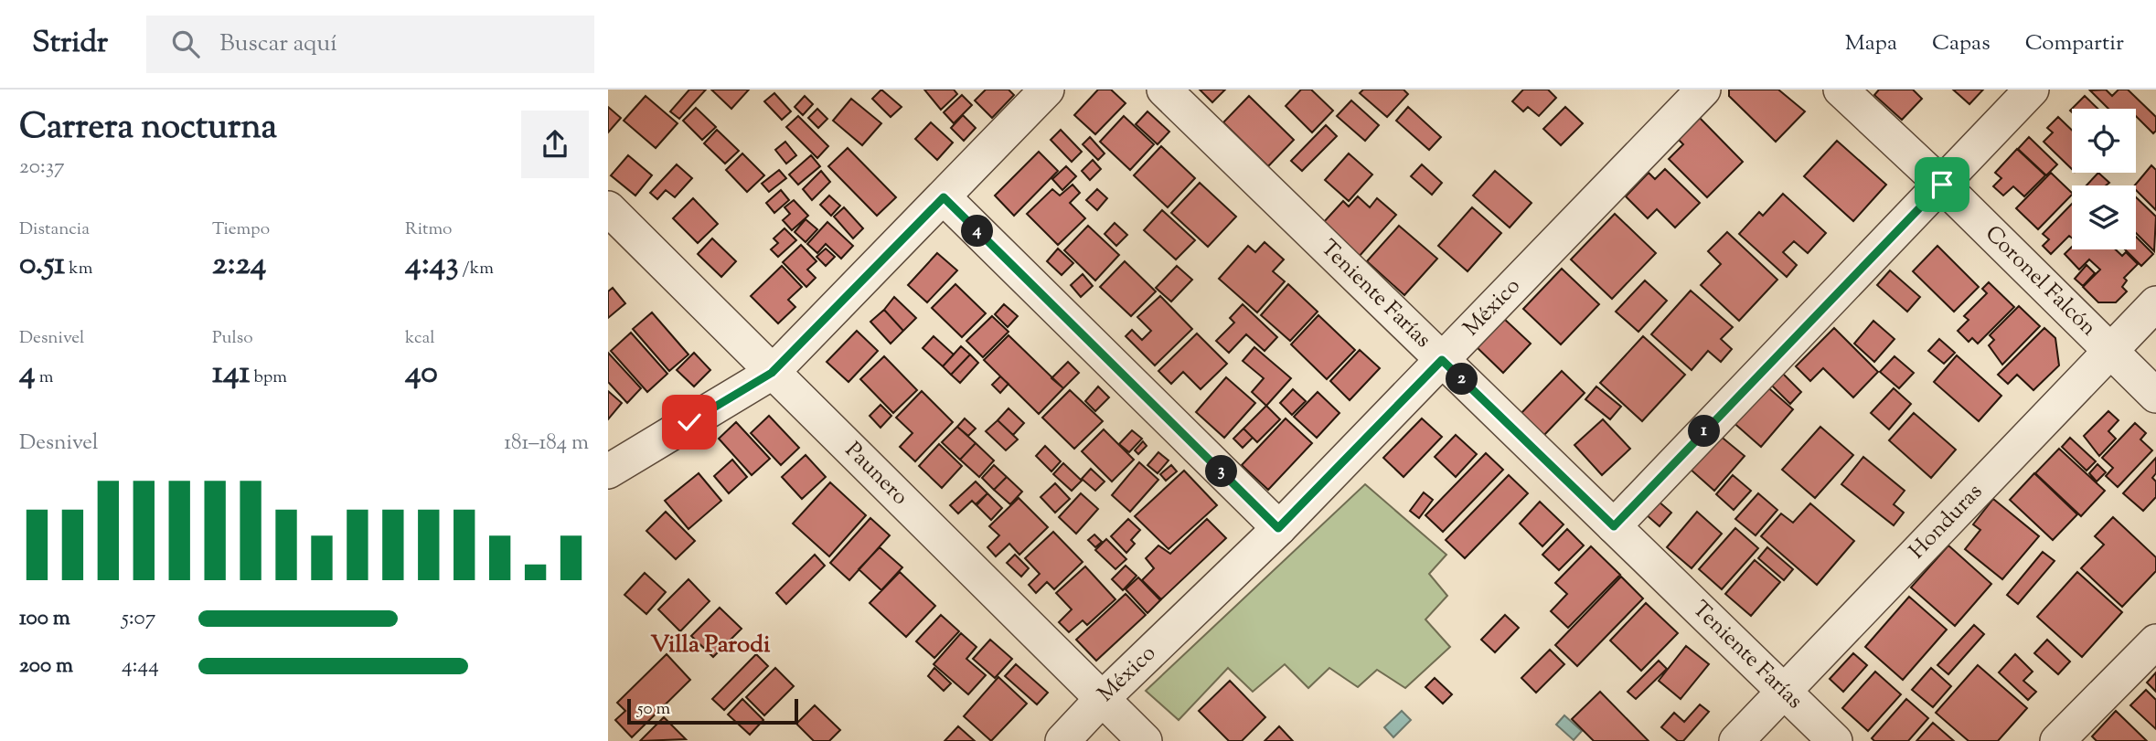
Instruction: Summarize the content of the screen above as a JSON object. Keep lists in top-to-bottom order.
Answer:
{
  "streets": {
    "street": [
      "Coronel Falcón",
      "Teniente Farías",
      "México",
      "Paunero",
      "Honduras"
    ]
  },
  "crossings": [
    ["Coronel Falcón", "Honduras"],
    ["Teniente Farías", "México"],
    ["Teniente Farías", "Honduras"],
    ["México", "Paunero"]
  ],
  "districts": ["Villa Parodi"],
  "scale_bar": "50 m",
  "page": {
    "header": "Stridr",
    "search": "Buscar aquí",
    "nav": ["Mapa", "Capas", "Compartir"],
    "heading": ["Carrera nocturna", "20:37"],
    "stats": [
      ["Distancia", "0.51 km"],
      ["Tiempo", "2:24"],
      ["Ritmo", "4:43 /km"],
      ["Desnivel", "4 m"],
      ["Pulso", "141 bpm"],
      ["kcal", "40"]
    ],
    "pins": [
      "4",
      "2",
      "1",
      "3"
    ],
    "chart": ["Desnivel", "181–184 m"],
    "list": [
      {
        "name": "100 m",
        "note": "5:07"
      },
      {
        "name": "200 m",
        "note": "4:44"
      }
    ],
    "scale": "50 m"
  }
}
